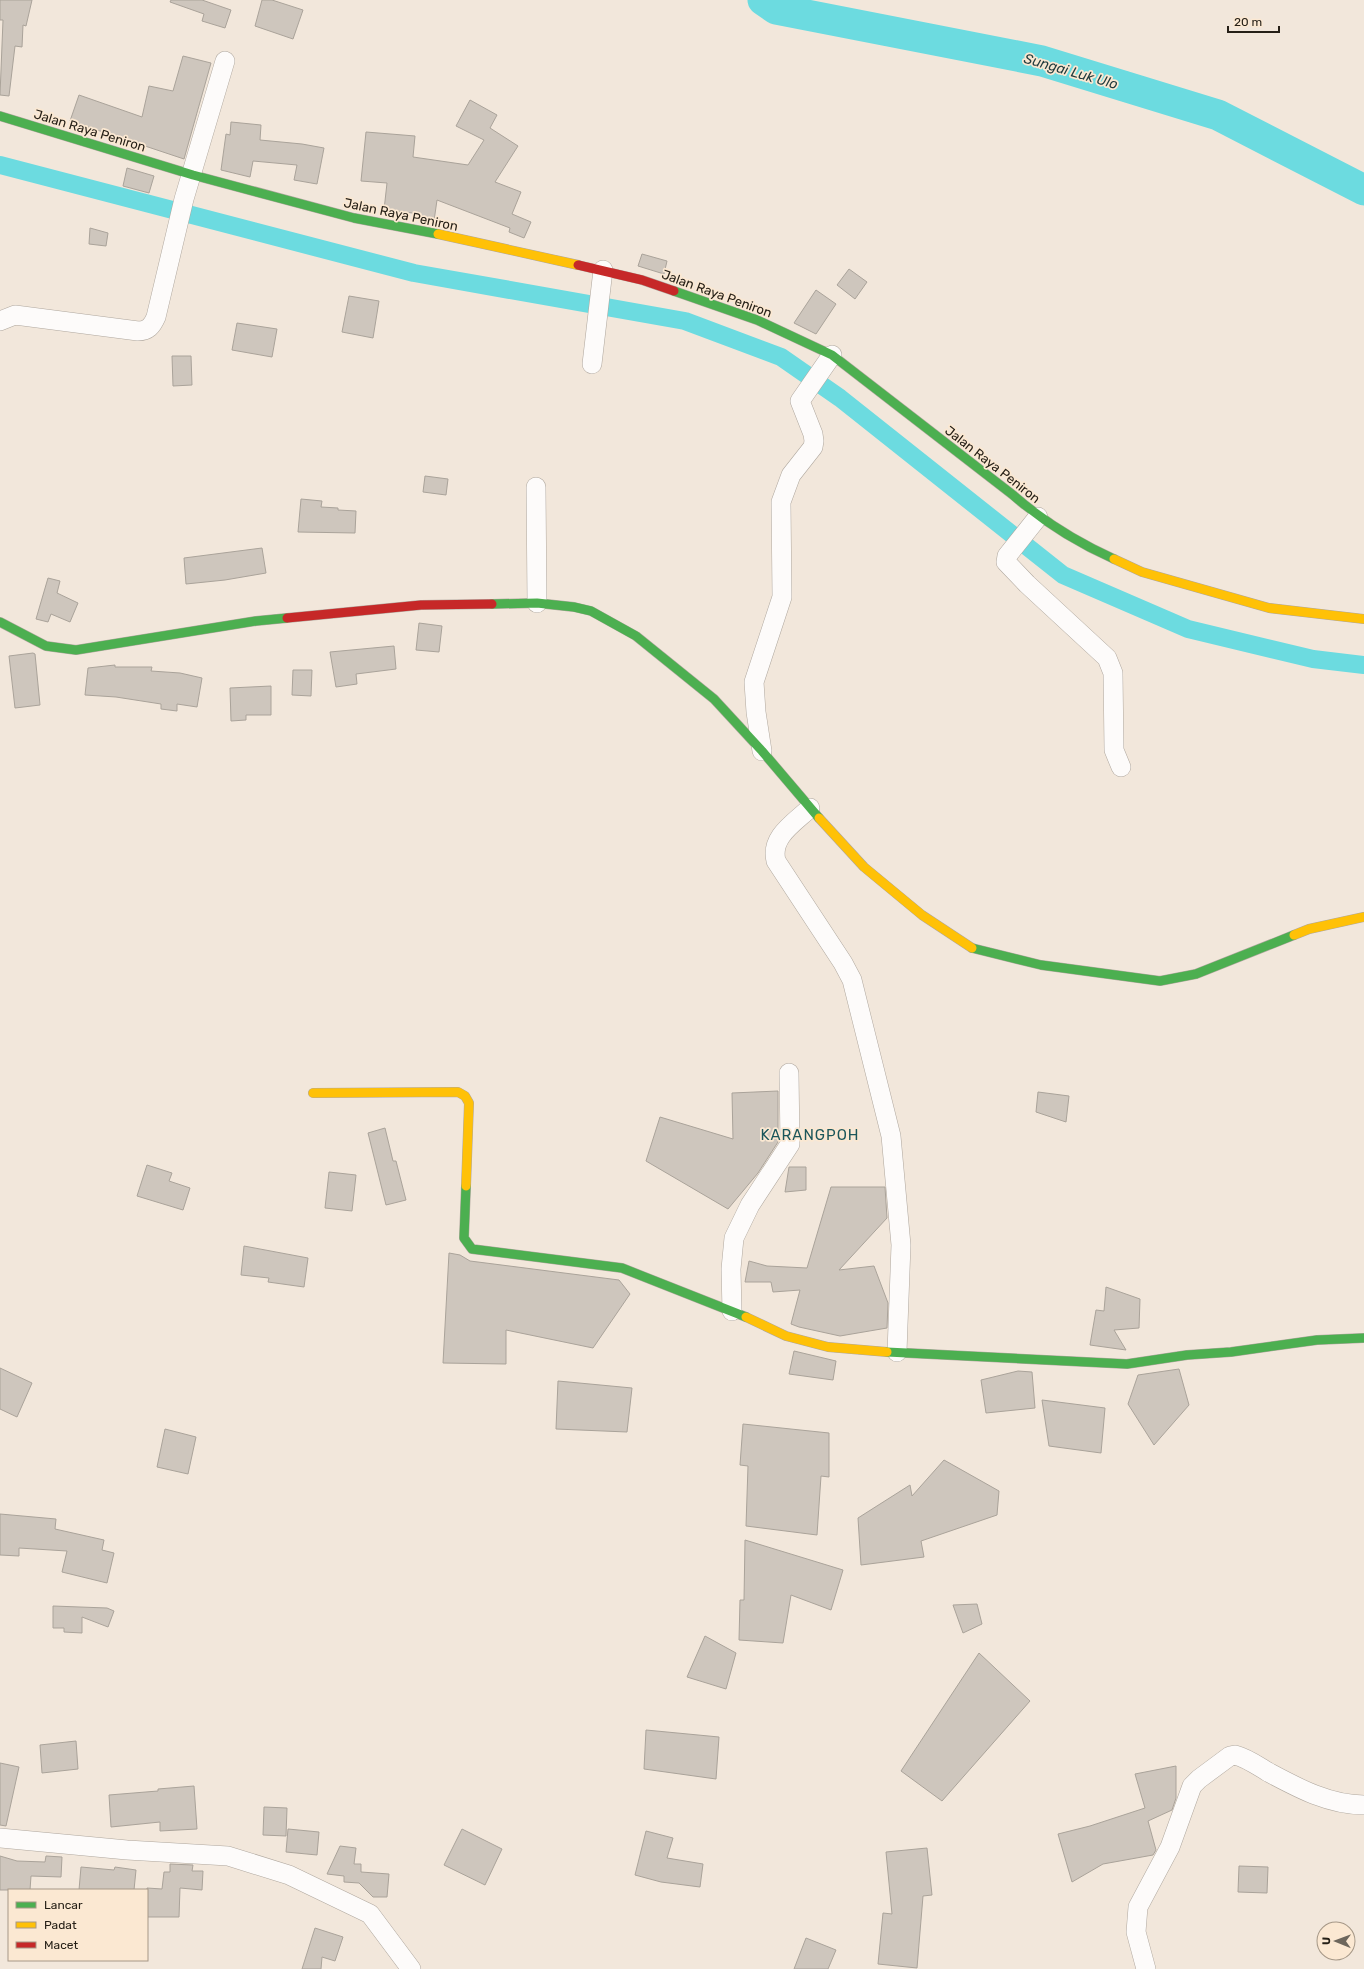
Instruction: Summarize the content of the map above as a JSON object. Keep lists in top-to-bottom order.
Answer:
{
  "streets": {
    "street": ["Jalan Raya Peniron"]
  },
  "districts": ["KARANGPOH"],
  "water": ["Sungai Luk Ulo"],
  "legend": ["Lancar", "Padat", "Macet"],
  "scale_bar": "20 m",
  "north": "left"
}
